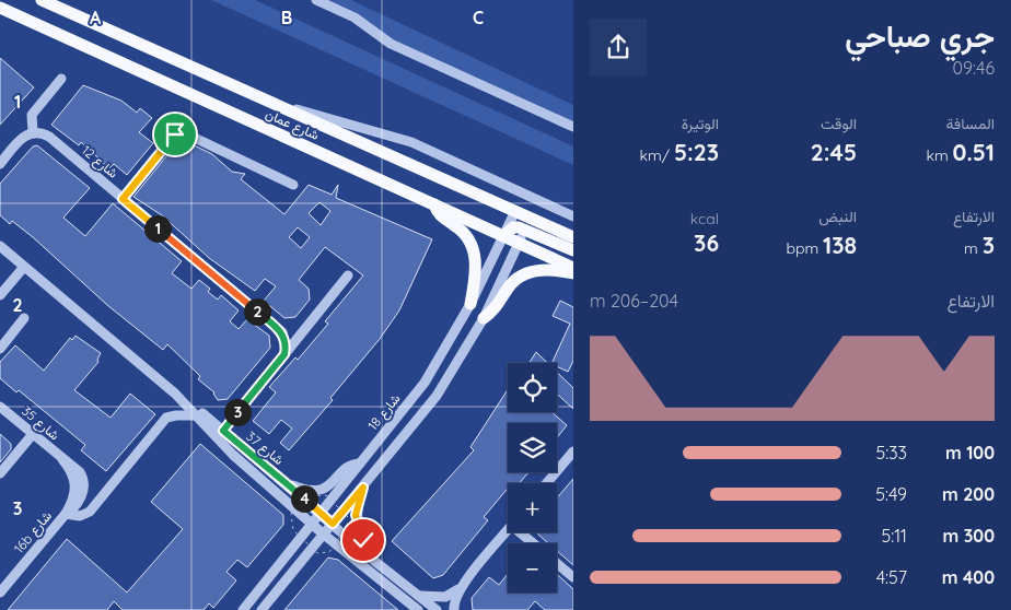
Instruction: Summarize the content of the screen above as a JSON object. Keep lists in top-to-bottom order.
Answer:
{
  "streets": {
    "main road": ["شارع عمان"],
    "street": [
      "شارع 12",
      "شارع 18",
      "شارع 35",
      "شارع 37",
      "16b شارع"
    ]
  },
  "crossings": [
    ["شارع عمان", "شارع 18"],
    ["شارع 18", "شارع 37"],
    ["شارع 35", "16b شارع"]
  ],
  "page": {
    "heading": ["جري صباحي", "09:46"],
    "stats": [
      ["المسافة", "0.51 km"],
      ["الوقت", "2:45"],
      ["الوتيرة", "5:23 /km"],
      ["الارتفاع", "3 m"],
      ["النبض", "138 bpm"],
      ["kcal", "36"]
    ],
    "pins": [
      "1",
      "2",
      "3",
      "4"
    ],
    "chart": ["الارتفاع", "204–206 m"],
    "map_buttons": ["+", "−"],
    "list": [
      {
        "name": "100 m",
        "note": "5:33"
      },
      {
        "name": "200 m",
        "note": "5:49"
      },
      {
        "name": "300 m",
        "note": "5:11"
      },
      {
        "name": "400 m",
        "note": "4:57"
      }
    ]
  },
  "grid": {
    "columns": ["A", "B", "C"],
    "rows": ["1", "2", "3"]
  }
}
